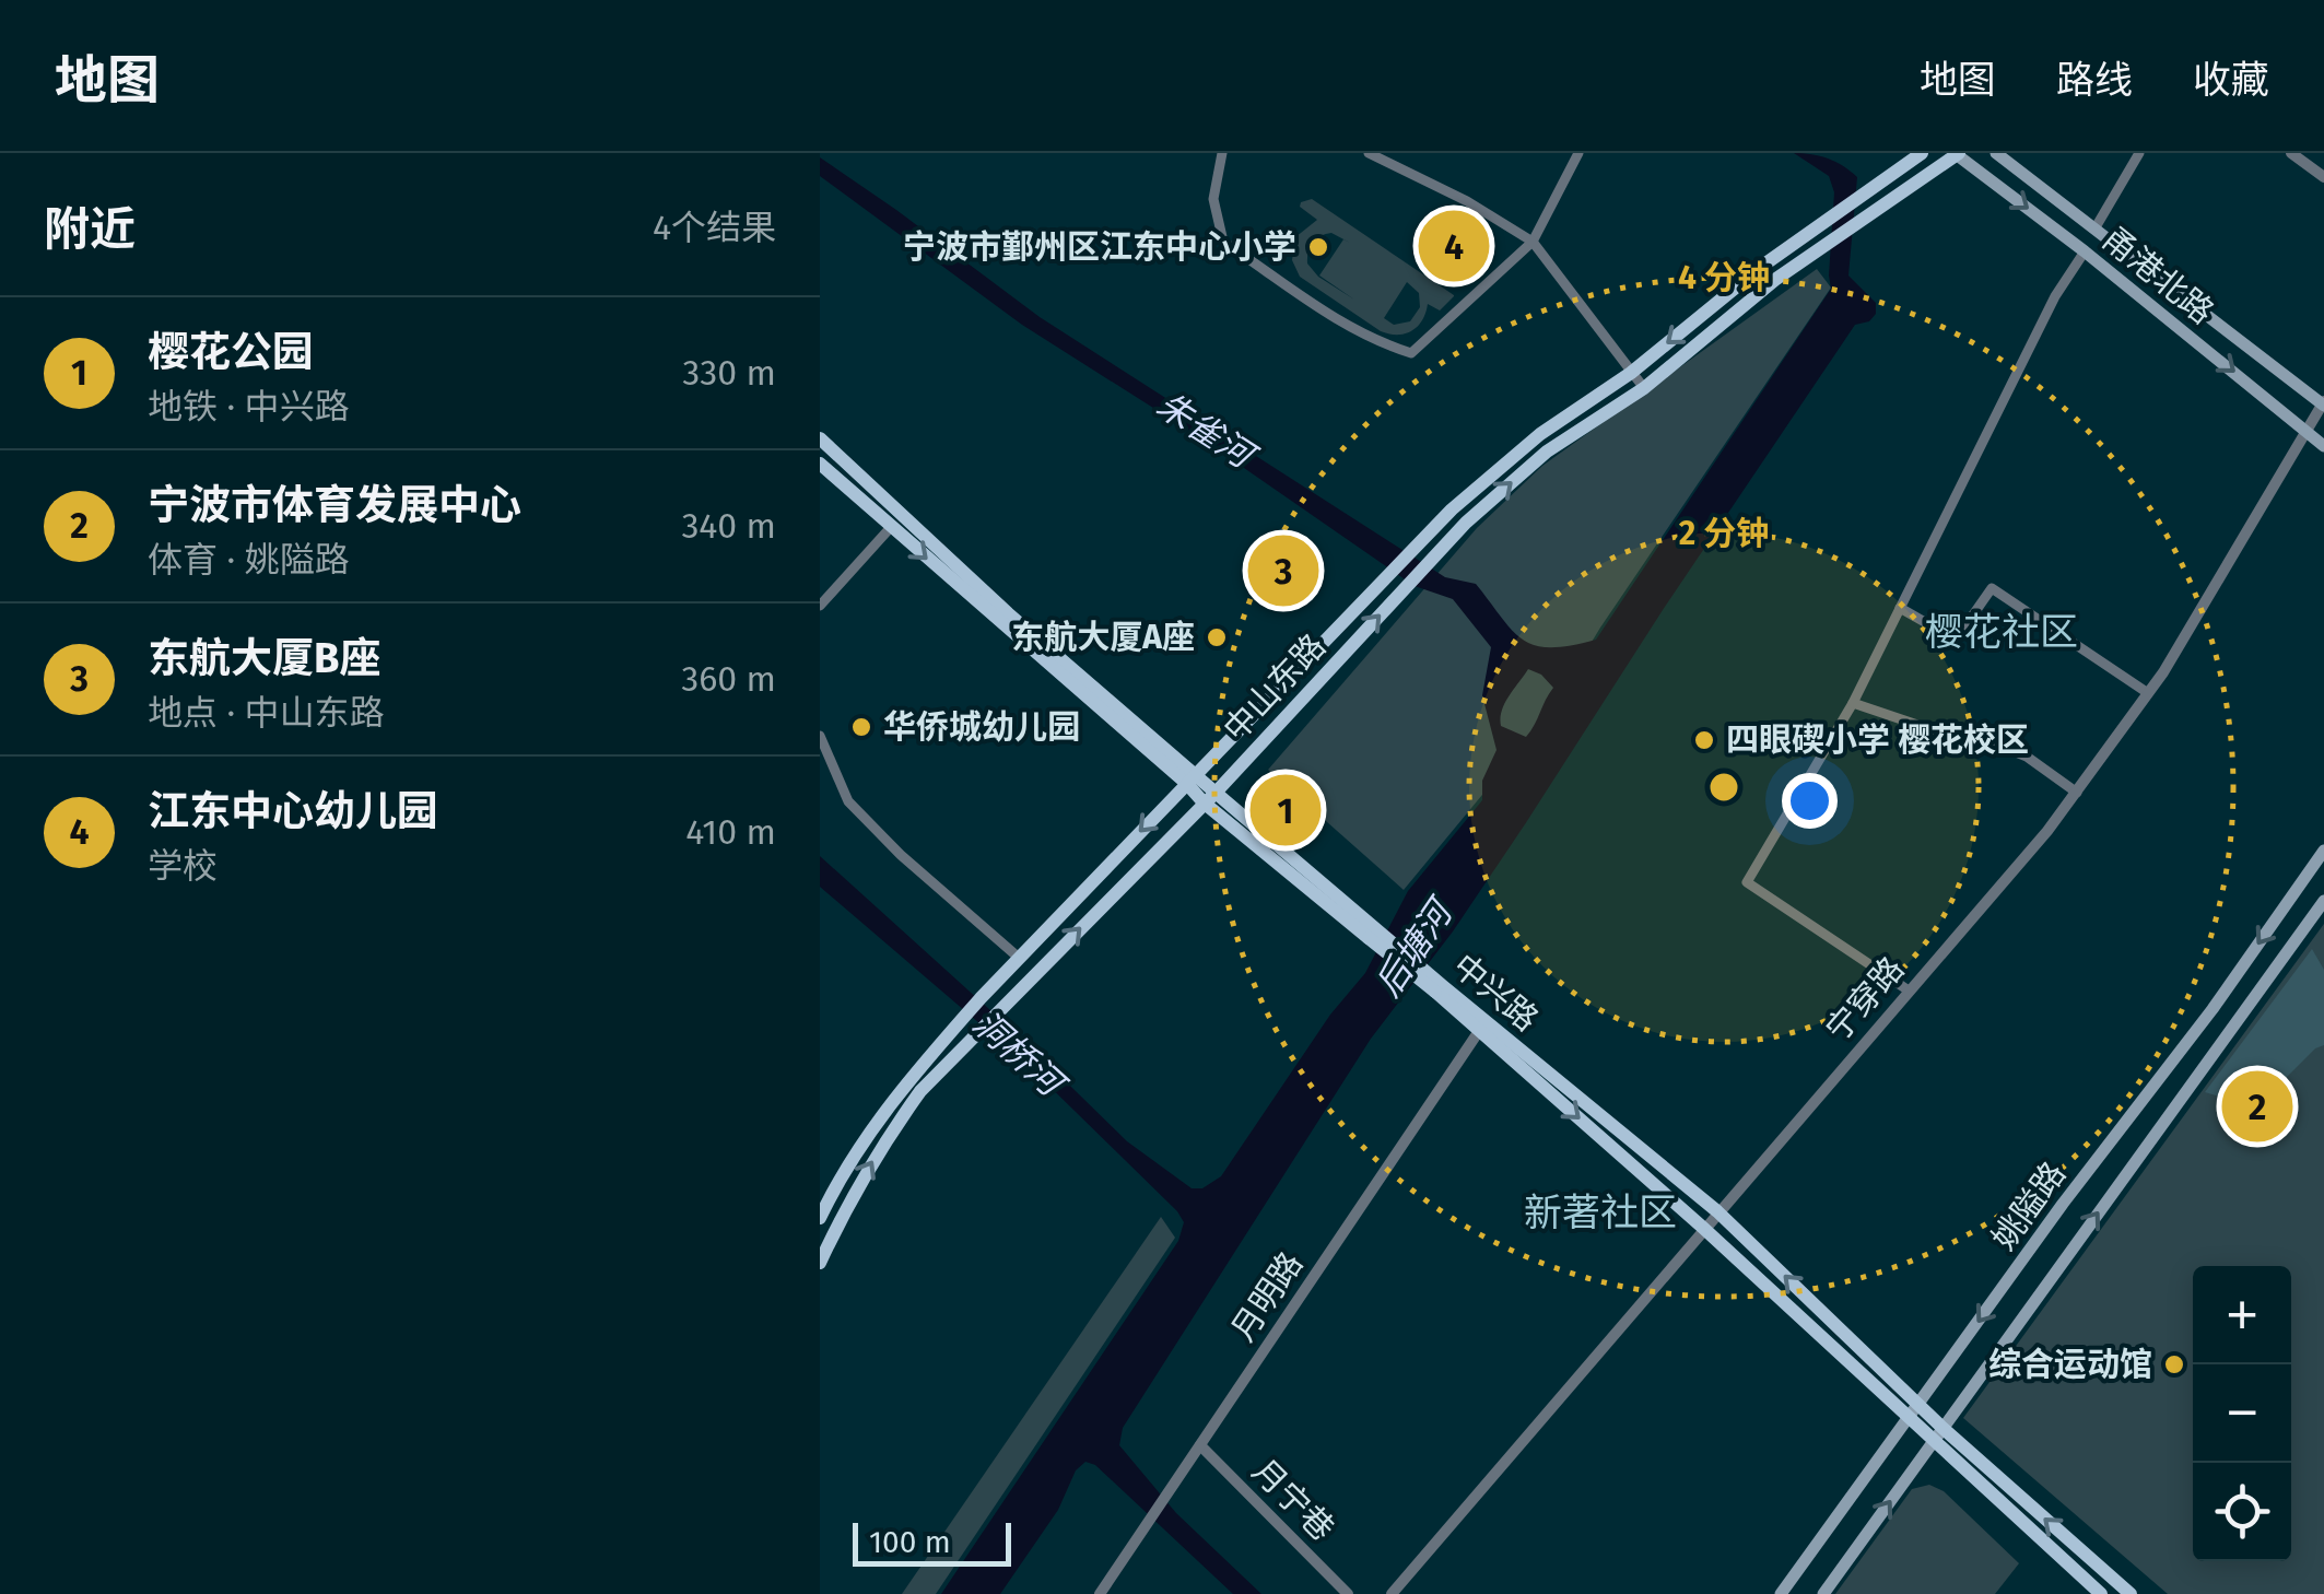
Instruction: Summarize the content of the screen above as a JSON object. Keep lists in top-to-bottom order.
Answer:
{
  "streets": {
    "main road": [
      "甬港北路",
      "中山东路",
      "中兴路",
      "姚隘路"
    ],
    "street": ["宁穿路", "月明路", "月宁巷"]
  },
  "crossings": [
    ["甬港北路", "中山东路"],
    ["甬港北路", "宁穿路"],
    ["中山东路", "中兴路"],
    ["中兴路", "宁穿路"],
    ["中兴路", "姚隘路"],
    ["中兴路", "月明路"],
    ["月明路", "月宁巷"]
  ],
  "districts": ["樱花社区", "新著社区"],
  "water": ["朱雀河", "后塘河", "洞桥河"],
  "places": [
    "宁波市鄞州区江东中心小学",
    "东航大厦A座",
    "华侨城幼儿园",
    "四眼碶小学 樱花校区",
    "综合运动馆"
  ],
  "scale_bar": "100 m",
  "page": {
    "header": "地图",
    "nav": ["地图", "路线", "收藏"],
    "heading": ["附近", "4个结果"],
    "pins": [
      "4",
      "3",
      "1",
      "2"
    ],
    "list": [
      {
        "mark": "1",
        "name": "樱花公园",
        "note": "地铁 · 中兴路",
        "value": "330 m"
      },
      {
        "mark": "2",
        "name": "宁波市体育发展中心",
        "note": "体育 · 姚隘路",
        "value": "340 m"
      },
      {
        "mark": "3",
        "name": "东航大厦B座",
        "note": "地点 · 中山东路",
        "value": "360 m"
      },
      {
        "mark": "4",
        "name": "江东中心幼儿园",
        "note": "学校",
        "value": "410 m"
      }
    ],
    "map_buttons": ["+", "−"],
    "scale": "100 m"
  },
  "rings": ["4 分钟", "2 分钟"]
}
